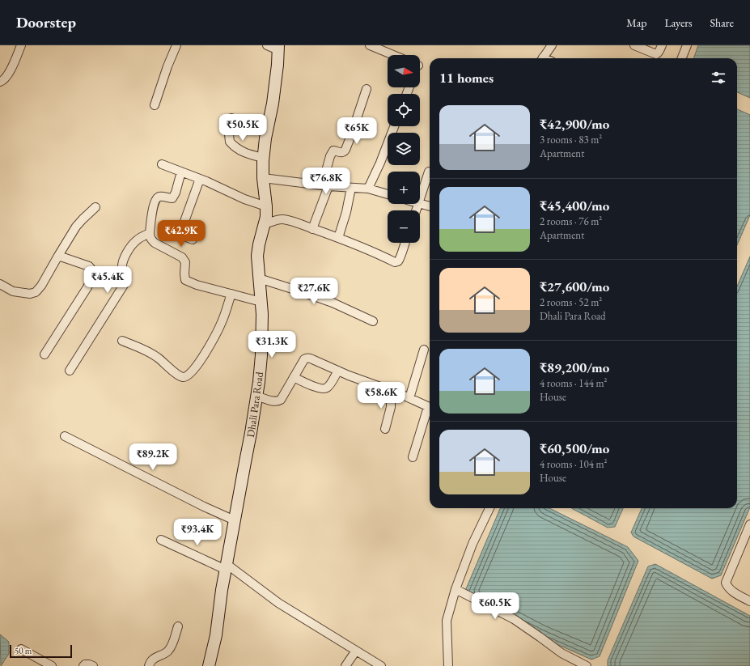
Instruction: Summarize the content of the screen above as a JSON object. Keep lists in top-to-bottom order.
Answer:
{
  "streets": {
    "street": ["Dhali Para Road"]
  },
  "scale_bar": "50 m",
  "north": "right",
  "page": {
    "header": "Doorstep",
    "nav": ["Map", "Layers", "Share"],
    "map_buttons": ["+", "−"],
    "heading": "11 homes",
    "list": [
      {
        "name": "₹42,900/mo",
        "note": "3 rooms · 83 m² · Apartment"
      },
      {
        "name": "₹45,400/mo",
        "note": "2 rooms · 76 m² · Apartment"
      },
      {
        "name": "₹27,600/mo",
        "note": "2 rooms · 52 m² · Dhali Para Road"
      },
      {
        "name": "₹89,200/mo",
        "note": "4 rooms · 144 m² · House"
      },
      {
        "name": "₹60,500/mo",
        "note": "4 rooms · 104 m² · House"
      }
    ],
    "price": [
      "₹50.5K",
      "₹65K",
      "₹76.8K",
      "₹42.9K",
      "₹45.4K",
      "₹27.6K",
      "₹31.3K",
      "₹58.6K",
      "₹89.2K",
      "₹93.4K",
      "₹60.5K"
    ],
    "scale": "50 m"
  }
}
